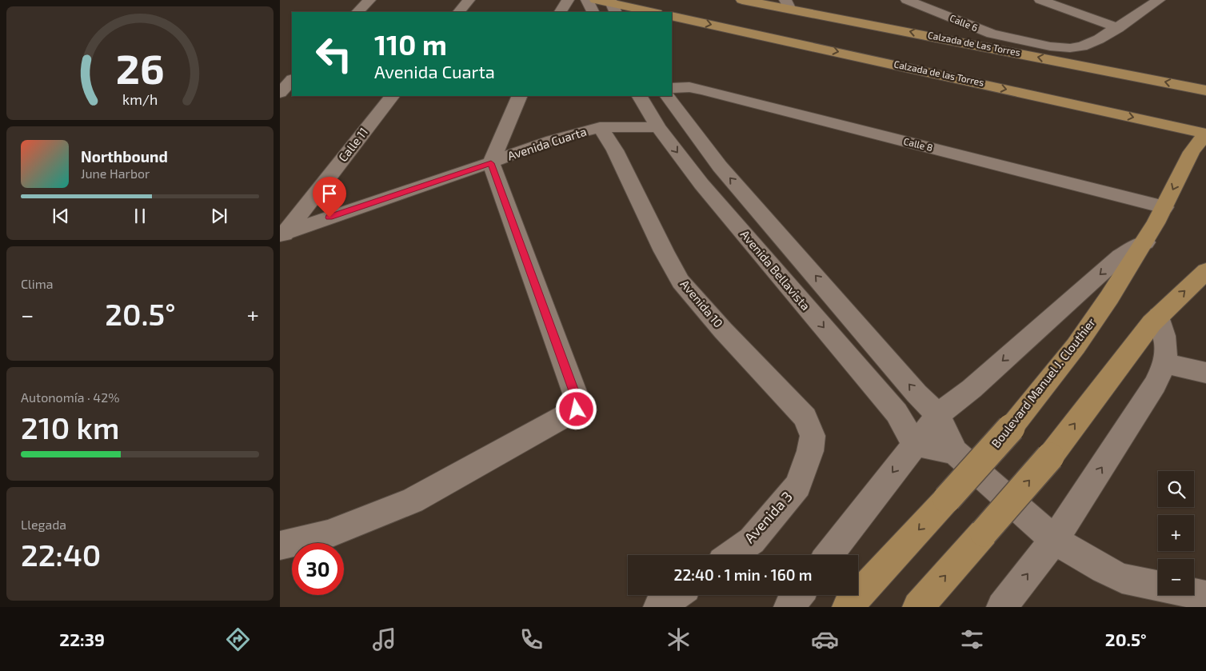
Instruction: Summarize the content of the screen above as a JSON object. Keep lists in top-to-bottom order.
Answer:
{
  "streets": {
    "main road": ["Calzada de Las Torres", "Calzada de las Torres", "Boulevard Manuel J. Clouthier"],
    "street": [
      "Calle 6",
      "Avenida Cuarta",
      "Calle 11",
      "Calle 8",
      "Avenida Bellavista",
      "Avenida 10",
      "Avenida 3"
    ]
  },
  "crossings": [
    ["Calzada de las Torres", "Boulevard Manuel J. Clouthier"],
    ["Avenida Cuarta", "Calle 11"],
    ["Avenida Cuarta", "Avenida Bellavista"],
    ["Avenida Cuarta", "Avenida 10"],
    ["Calle 8", "Boulevard Manuel J. Clouthier"],
    ["Avenida 10", "Avenida 3"]
  ],
  "one_way": ["Calzada de Las Torres", "Calzada de las Torres"],
  "page": {
    "turn": ["110 m", "Avenida Cuarta"],
    "song": ["Northbound", "June Harbor"],
    "tile": [
      "Clima",
      ["Autonomía · 42%", "210 km"],
      ["Llegada", "22:40"]
    ],
    "heat": ["−", "20.5°", "+"],
    "map_buttons": ["+", "−"],
    "limit": "30",
    "trip": "22:40 · 1 min · 160 m",
    "tabs": ["22:39", "20.5°"],
    "gauge": ["26", "km/h"]
  }
}
